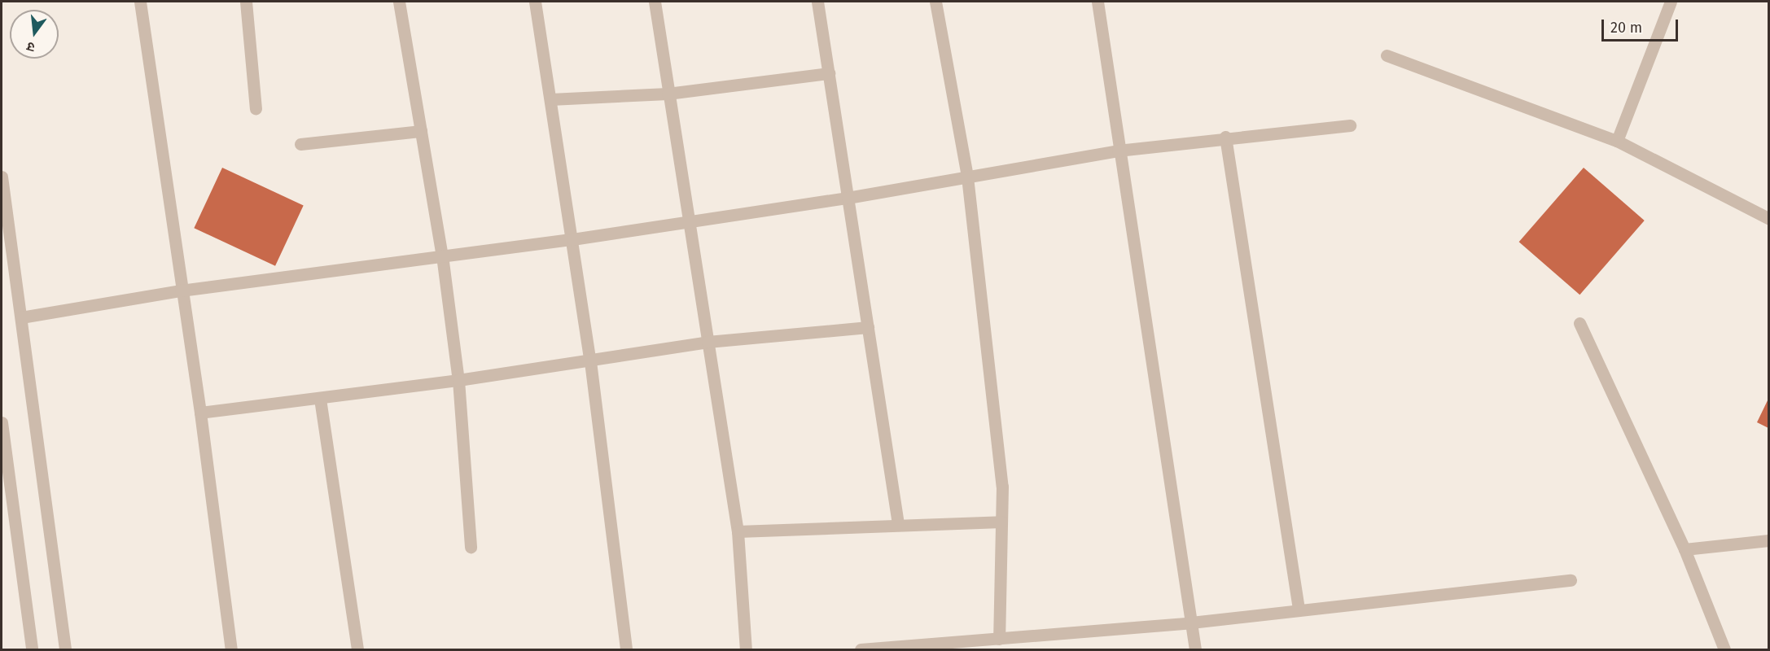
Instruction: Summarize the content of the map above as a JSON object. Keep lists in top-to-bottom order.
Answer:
{
  "scale_bar": "20 m",
  "north": "bottom"
}
